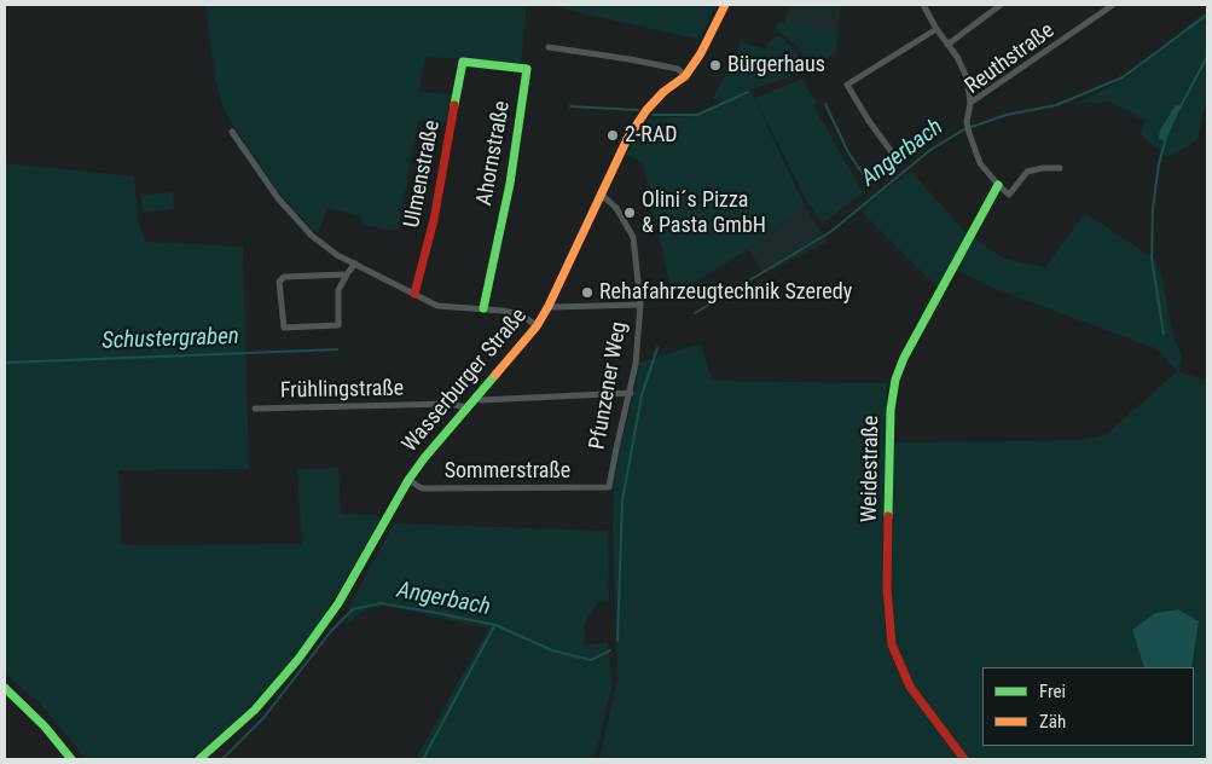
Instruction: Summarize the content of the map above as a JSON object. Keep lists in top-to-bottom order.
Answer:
{
  "streets": {
    "street": [
      "Reuthstraße",
      "Ahornstraße",
      "Ulmenstraße",
      "Wasserburger Straße",
      "Pfunzener Weg",
      "Frühlingstraße",
      "Weidestraße",
      "Sommerstraße"
    ]
  },
  "crossings": [
    ["Reuthstraße", "Weidestraße"],
    ["Ahornstraße", "Ulmenstraße"],
    ["Wasserburger Straße", "Pfunzener Weg"],
    ["Wasserburger Straße", "Frühlingstraße"],
    ["Wasserburger Straße", "Sommerstraße"],
    ["Pfunzener Weg", "Sommerstraße"]
  ],
  "water": ["Angerbach", "Schustergraben"],
  "places": [
    "Bürgerhaus",
    "2-RAD",
    "Olini´s Pizza & Pasta GmbH",
    "Rehafahrzeugtechnik Szeredy"
  ],
  "legend": ["Frei", "Zäh"]
}
